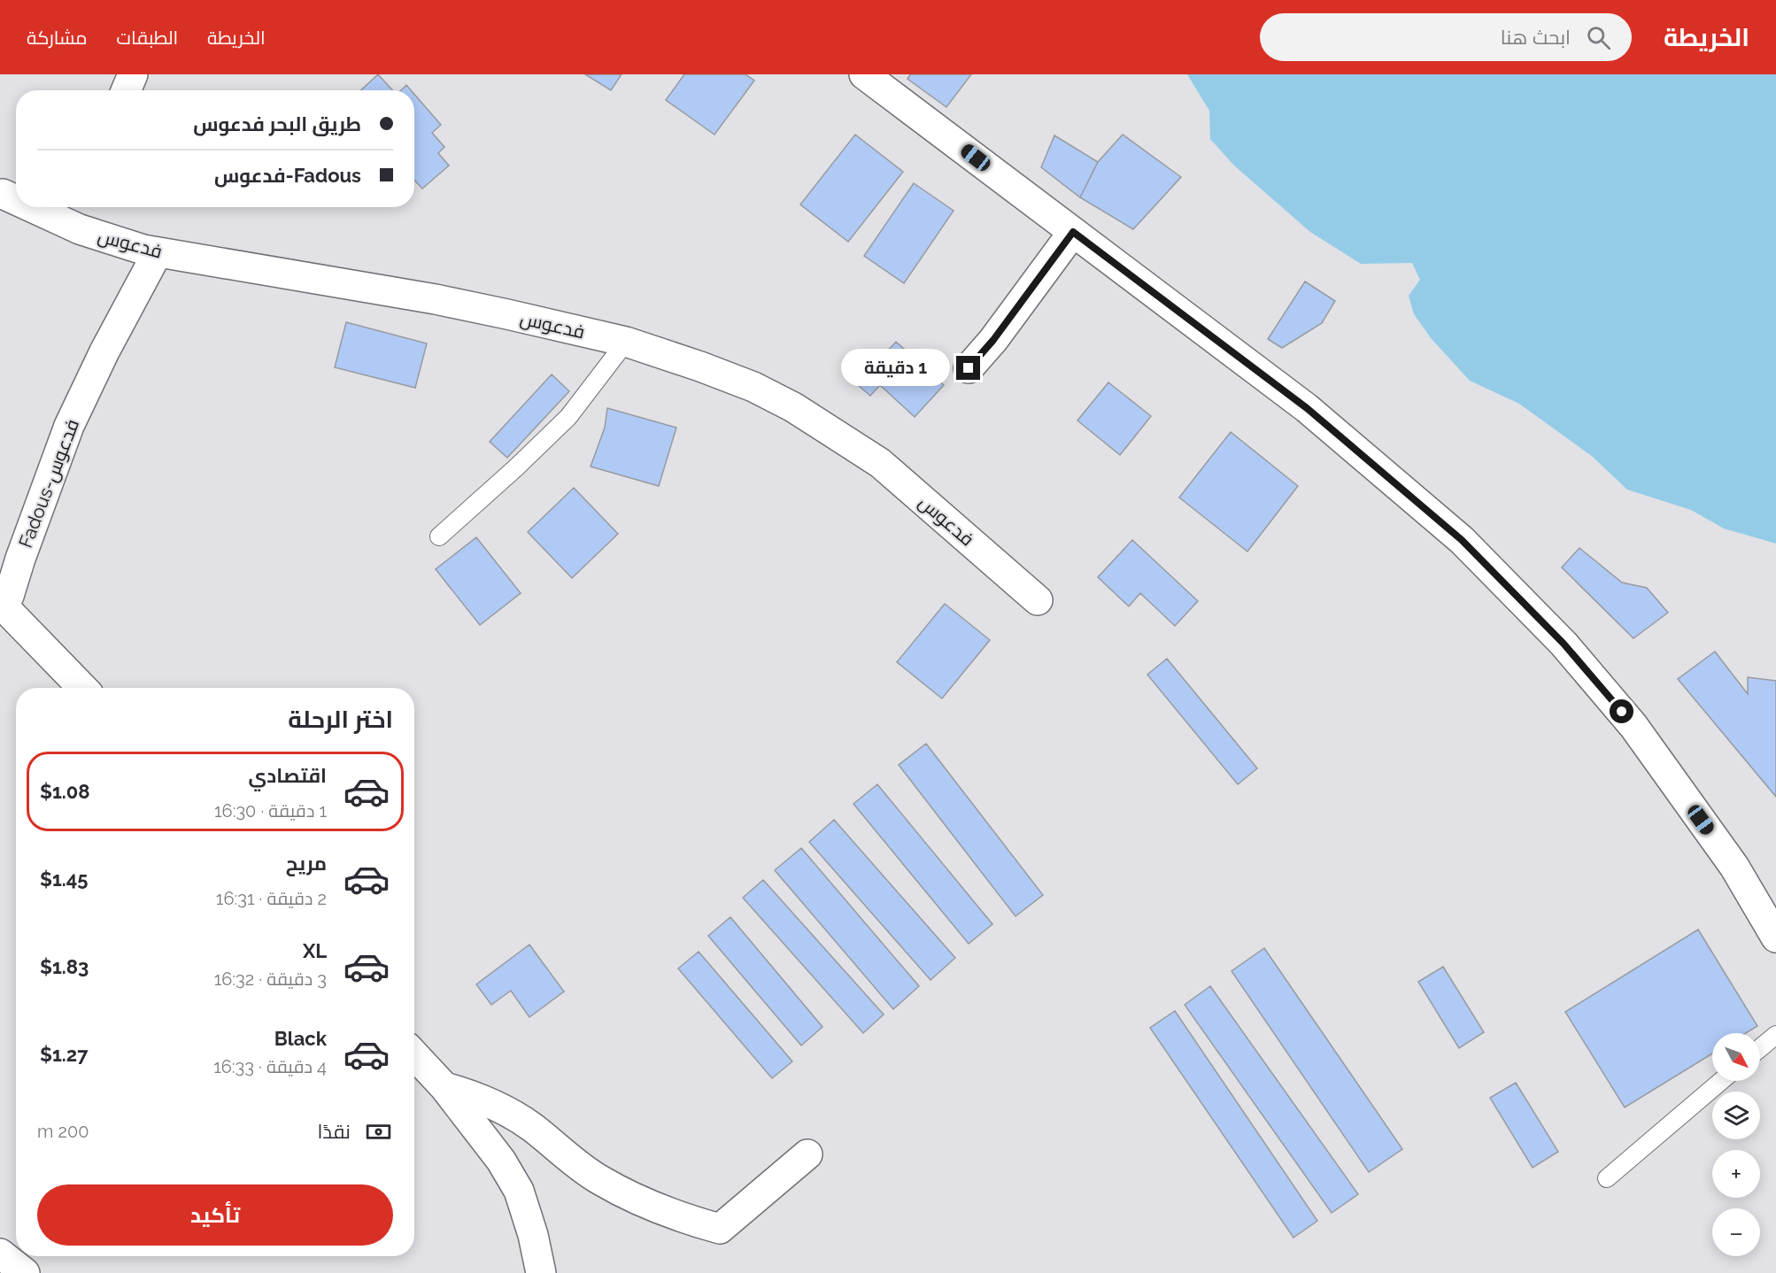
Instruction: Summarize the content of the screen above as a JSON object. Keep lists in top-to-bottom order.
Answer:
{
  "streets": {
    "main road": ["فدعوس", "Fadous-فدعوس"]
  },
  "crossings": [
    ["فدعوس", "Fadous-فدعوس"]
  ],
  "north": "bottom right",
  "page": {
    "header": "الخريطة",
    "search": "ابحث هنا",
    "nav": ["الخريطة", "الطبقات", "مشاركة"],
    "banner": ["طريق البحر فدعوس", "Fadous-فدعوس"],
    "bubble": "1 دقيقة",
    "heading": "اختر الرحلة",
    "list": [
      {
        "name": "اقتصادي",
        "note": "1 دقيقة · 16:30",
        "value": "$1.08"
      },
      {
        "name": "مريح",
        "note": "2 دقيقة · 16:31",
        "value": "$1.45"
      },
      {
        "name": "XL",
        "note": "3 دقيقة · 16:32",
        "value": "$1.83"
      },
      {
        "name": "Black",
        "note": "4 دقيقة · 16:33",
        "value": "$1.27"
      }
    ],
    "map_buttons": ["+", "−"],
    "pay": ["نقدًا", "200 m"],
    "buttons": "تأكيد"
  }
}
